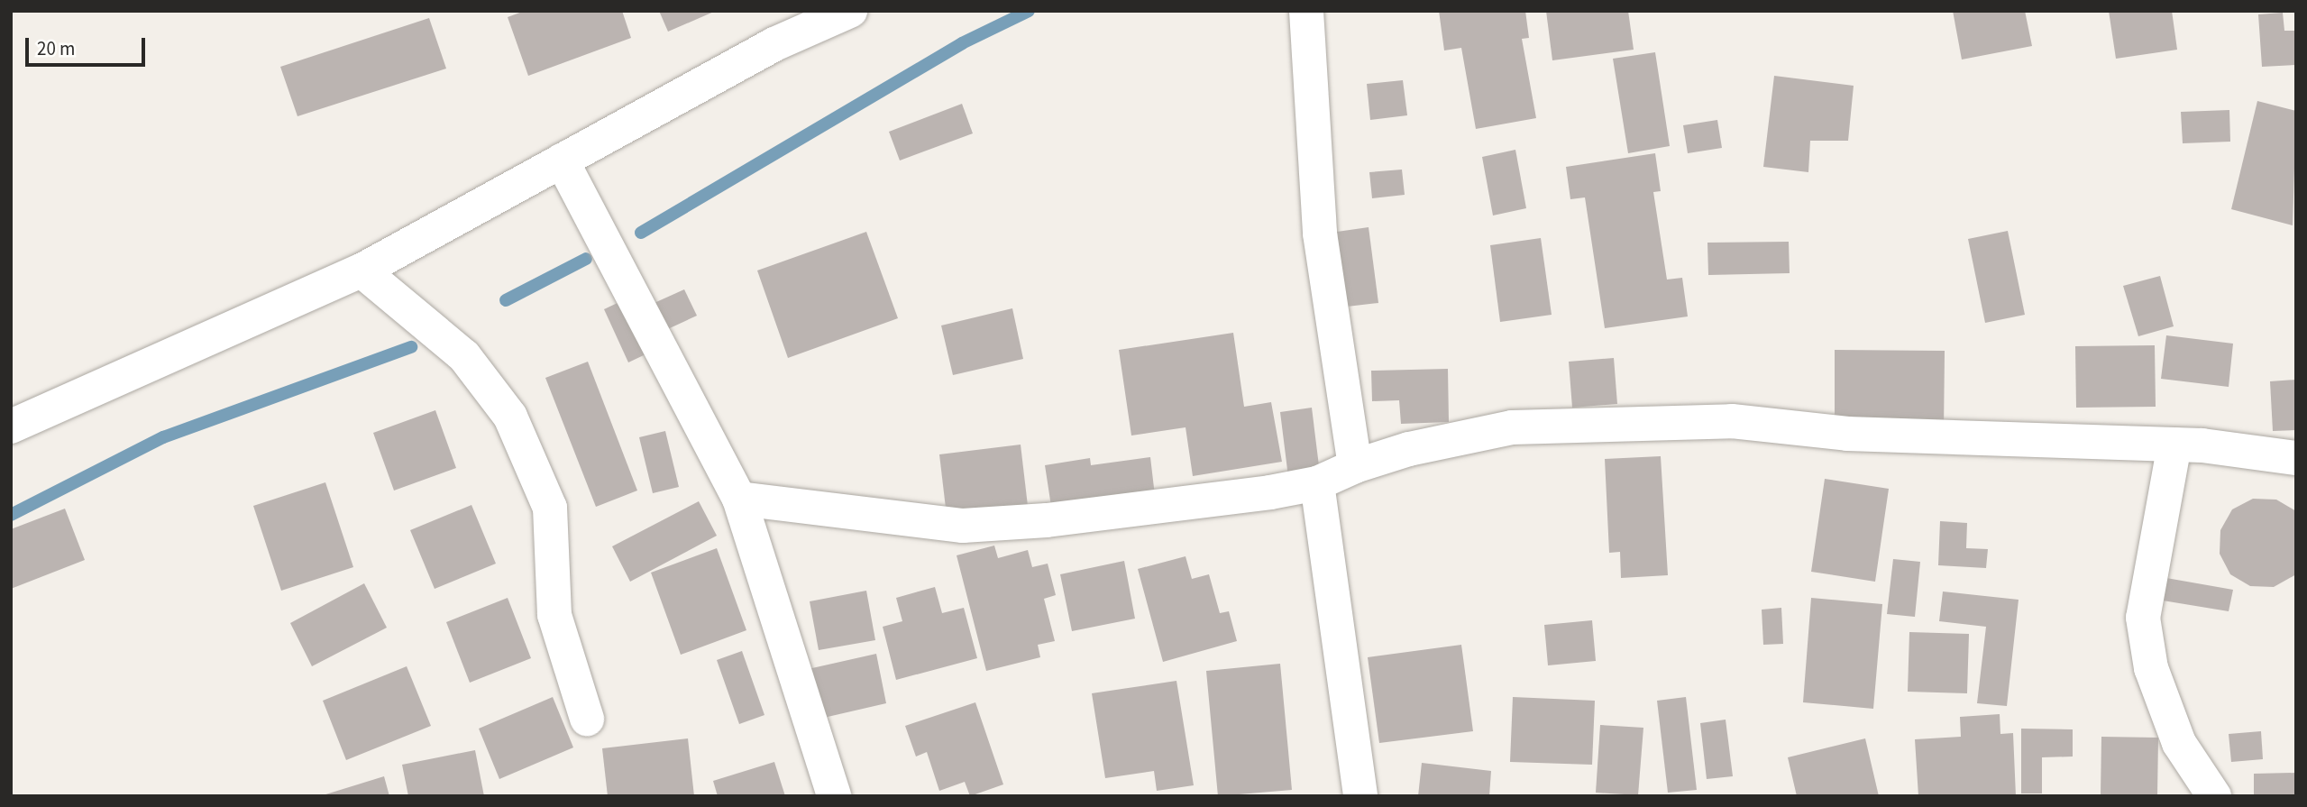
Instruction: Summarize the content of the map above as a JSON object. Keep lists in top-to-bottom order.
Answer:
{
  "scale_bar": "20 m"
}
